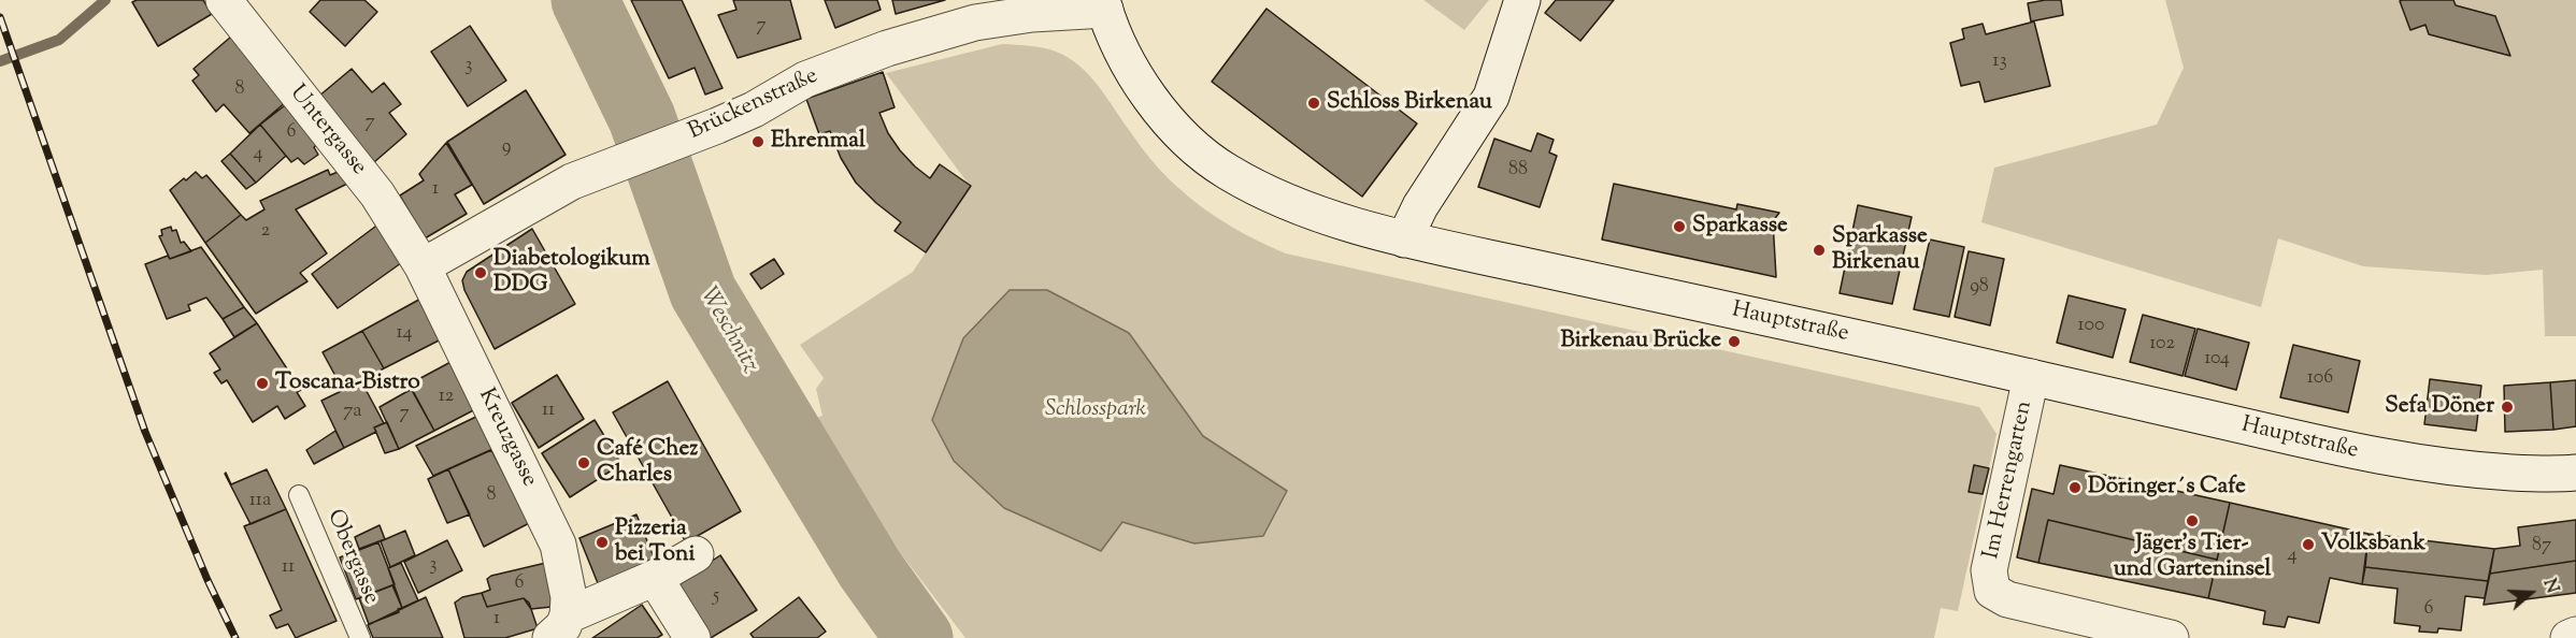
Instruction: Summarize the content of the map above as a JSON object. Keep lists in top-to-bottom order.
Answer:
{
  "streets": {
    "street": [
      "Brückenstraße",
      "Untergasse",
      "Hauptstraße",
      "Kreuzgasse",
      "Im Herrengarten"
    ],
    "lane": ["Obergasse"]
  },
  "crossings": [
    ["Brückenstraße", "Untergasse"],
    ["Brückenstraße", "Hauptstraße"],
    ["Brückenstraße", "Kreuzgasse"],
    ["Untergasse", "Kreuzgasse"],
    ["Hauptstraße", "Im Herrengarten"]
  ],
  "water": ["Weschnitz"],
  "parks": ["Schlosspark"],
  "places": [
    "Schloss Birkenau",
    "Ehrenmal",
    "Sparkasse",
    "Sparkasse Birkenau",
    "Diabetologikum DDG",
    "Birkenau Brücke",
    "Toscana-Bistro",
    "Sefa Döner",
    "Café Chez Charles",
    "Döringer´s Cafe",
    "Jäger's Tier- und Garteninsel",
    "Pizzeria bei Toni",
    "Volksbank"
  ],
  "house_numbers": [
    "7",
    "13",
    "3",
    "8",
    "7",
    "6",
    "9",
    "4",
    "88",
    "1",
    "2",
    "98",
    "100",
    "14",
    "102",
    "104",
    "106",
    "12",
    "11",
    "7a",
    "7",
    "8",
    "11a",
    "87",
    "4",
    "3",
    "11",
    "6",
    "5",
    "6",
    "1"
  ],
  "north": "right"
}
